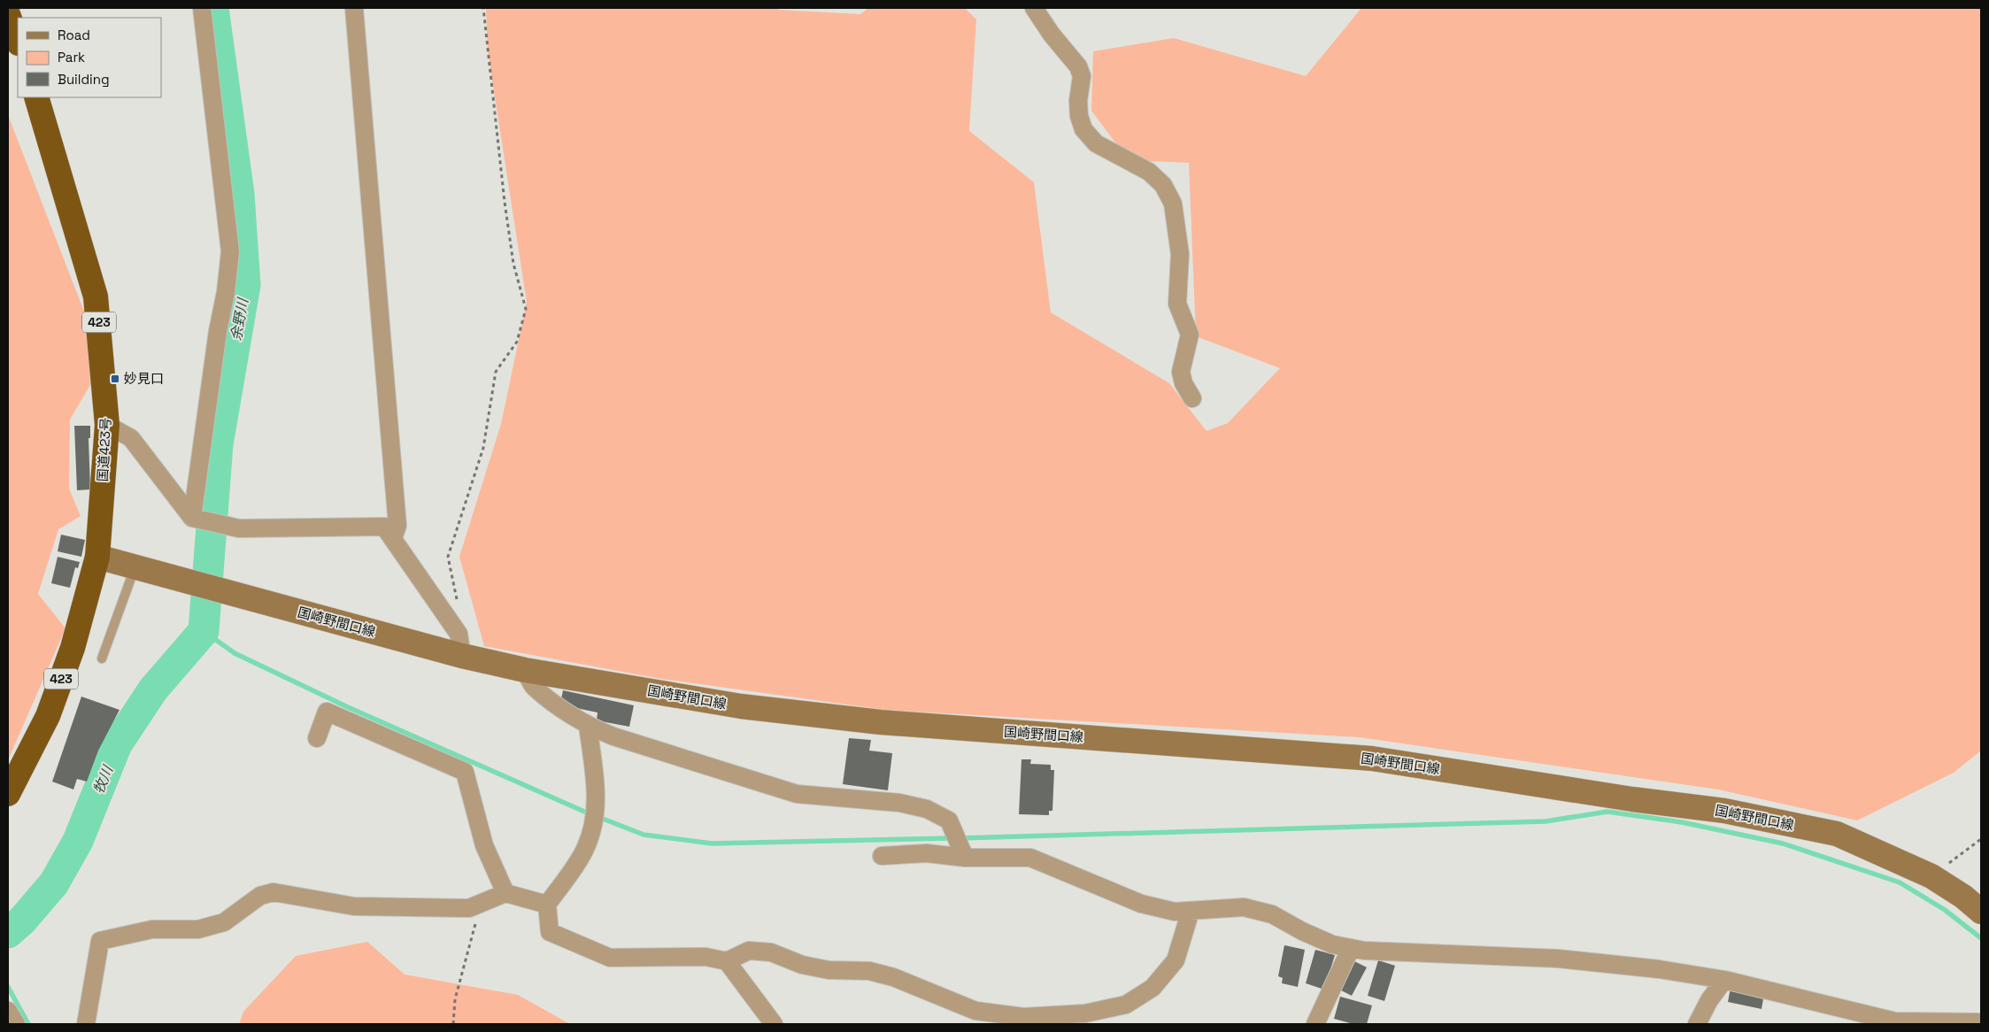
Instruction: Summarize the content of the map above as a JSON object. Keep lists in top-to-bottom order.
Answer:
{
  "streets": {
    "highway": ["423", "国道423号"],
    "main road": ["国崎野間口線"]
  },
  "crossings": [
    ["国道423号", "国崎野間口線"]
  ],
  "water": ["余野川", "牧川"],
  "places": {
    "transit": ["妙見口"]
  },
  "legend": ["Road", "Park", "Building"]
}
